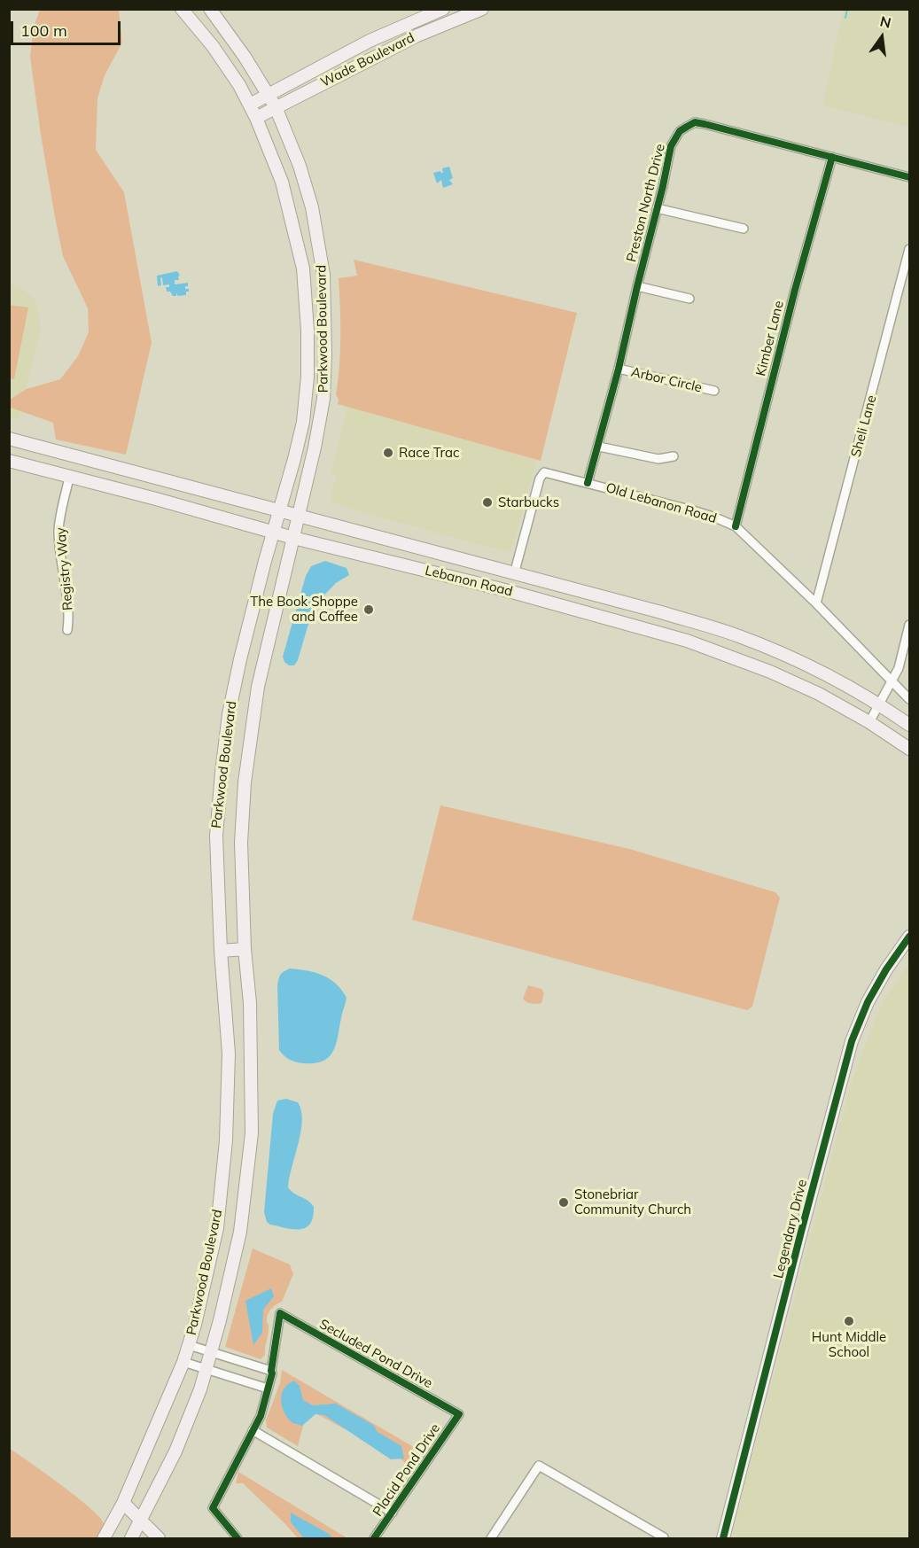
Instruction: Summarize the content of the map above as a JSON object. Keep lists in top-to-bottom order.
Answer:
{
  "streets": {
    "main road": [
      "Wade Boulevard",
      "Parkwood Boulevard",
      "Lebanon Road",
      "Legendary Drive"
    ],
    "street": [
      "Preston North Drive",
      "Kimber Lane",
      "Arbor Circle",
      "Sheli Lane",
      "Old Lebanon Road",
      "Registry Way",
      "Secluded Pond Drive",
      "Placid Pond Drive"
    ]
  },
  "crossings": [
    ["Wade Boulevard", "Parkwood Boulevard"],
    ["Preston North Drive", "Kimber Lane"],
    ["Preston North Drive", "Arbor Circle"],
    ["Preston North Drive", "Old Lebanon Road"],
    ["Parkwood Boulevard", "Lebanon Road"],
    ["Kimber Lane", "Old Lebanon Road"],
    ["Sheli Lane", "Old Lebanon Road"],
    ["Old Lebanon Road", "Lebanon Road"],
    ["Registry Way", "Lebanon Road"],
    ["Secluded Pond Drive", "Placid Pond Drive"]
  ],
  "places": [
    "Race Trac",
    "Starbucks",
    "The Book Shoppe and Coffee",
    "Stonebriar Community Church",
    "Hunt Middle School"
  ],
  "scale_bar": "100 m",
  "north": "top"
}
